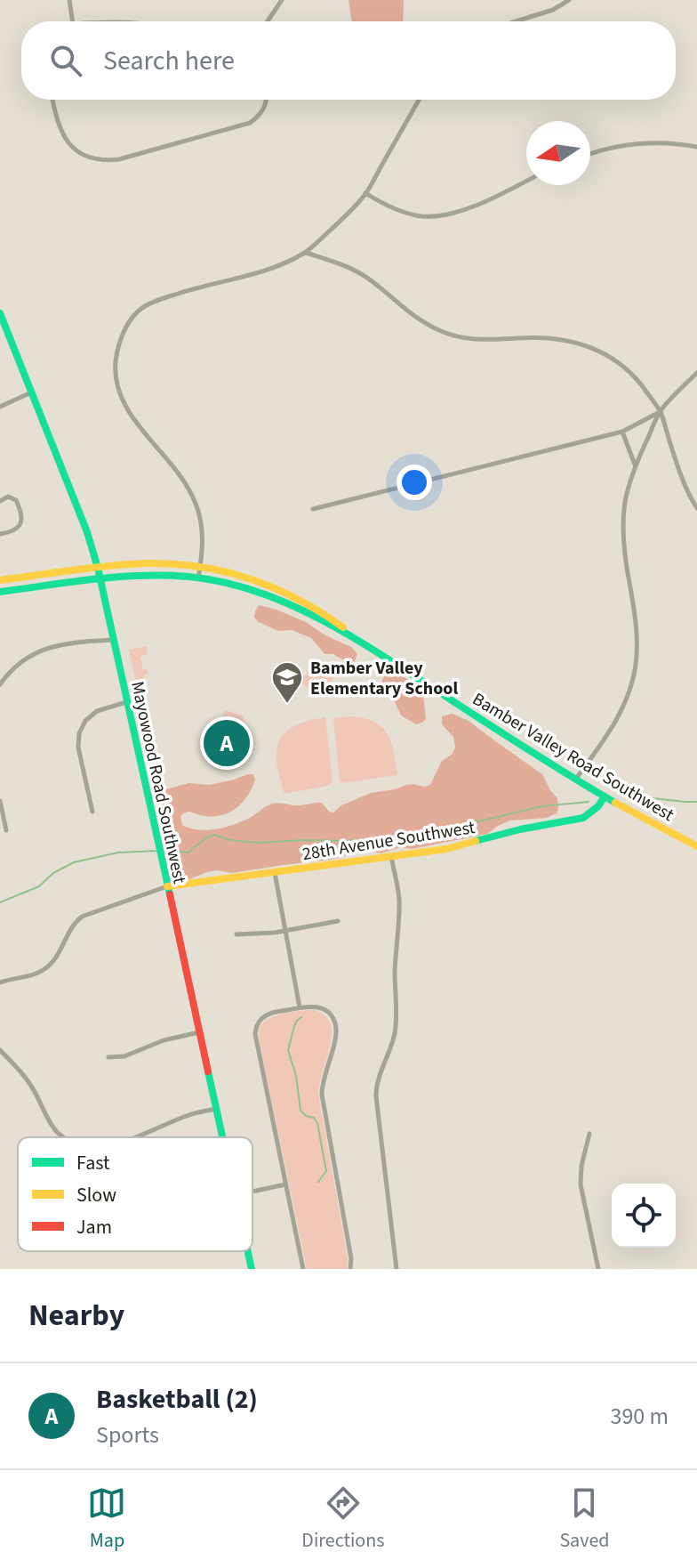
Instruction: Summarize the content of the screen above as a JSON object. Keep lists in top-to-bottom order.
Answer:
{
  "streets": {
    "street": ["Bamber Valley Road Southwest", "Mayowood Road Southwest", "28th Avenue Southwest"]
  },
  "crossings": [
    ["Bamber Valley Road Southwest", "Mayowood Road Southwest"],
    ["Bamber Valley Road Southwest", "28th Avenue Southwest"],
    ["Mayowood Road Southwest", "28th Avenue Southwest"]
  ],
  "places": {
    "school or university": ["Bamber Valley Elementary School"]
  },
  "legend": ["Fast", "Slow", "Jam"],
  "north": "left",
  "page": {
    "search": "Search here",
    "pins": "A",
    "heading": "Nearby",
    "list": [
      {
        "mark": "A",
        "name": "Basketball (2)",
        "note": "Sports",
        "value": "390 m"
      }
    ],
    "nav": ["Map", "Directions", "Saved"]
  }
}
